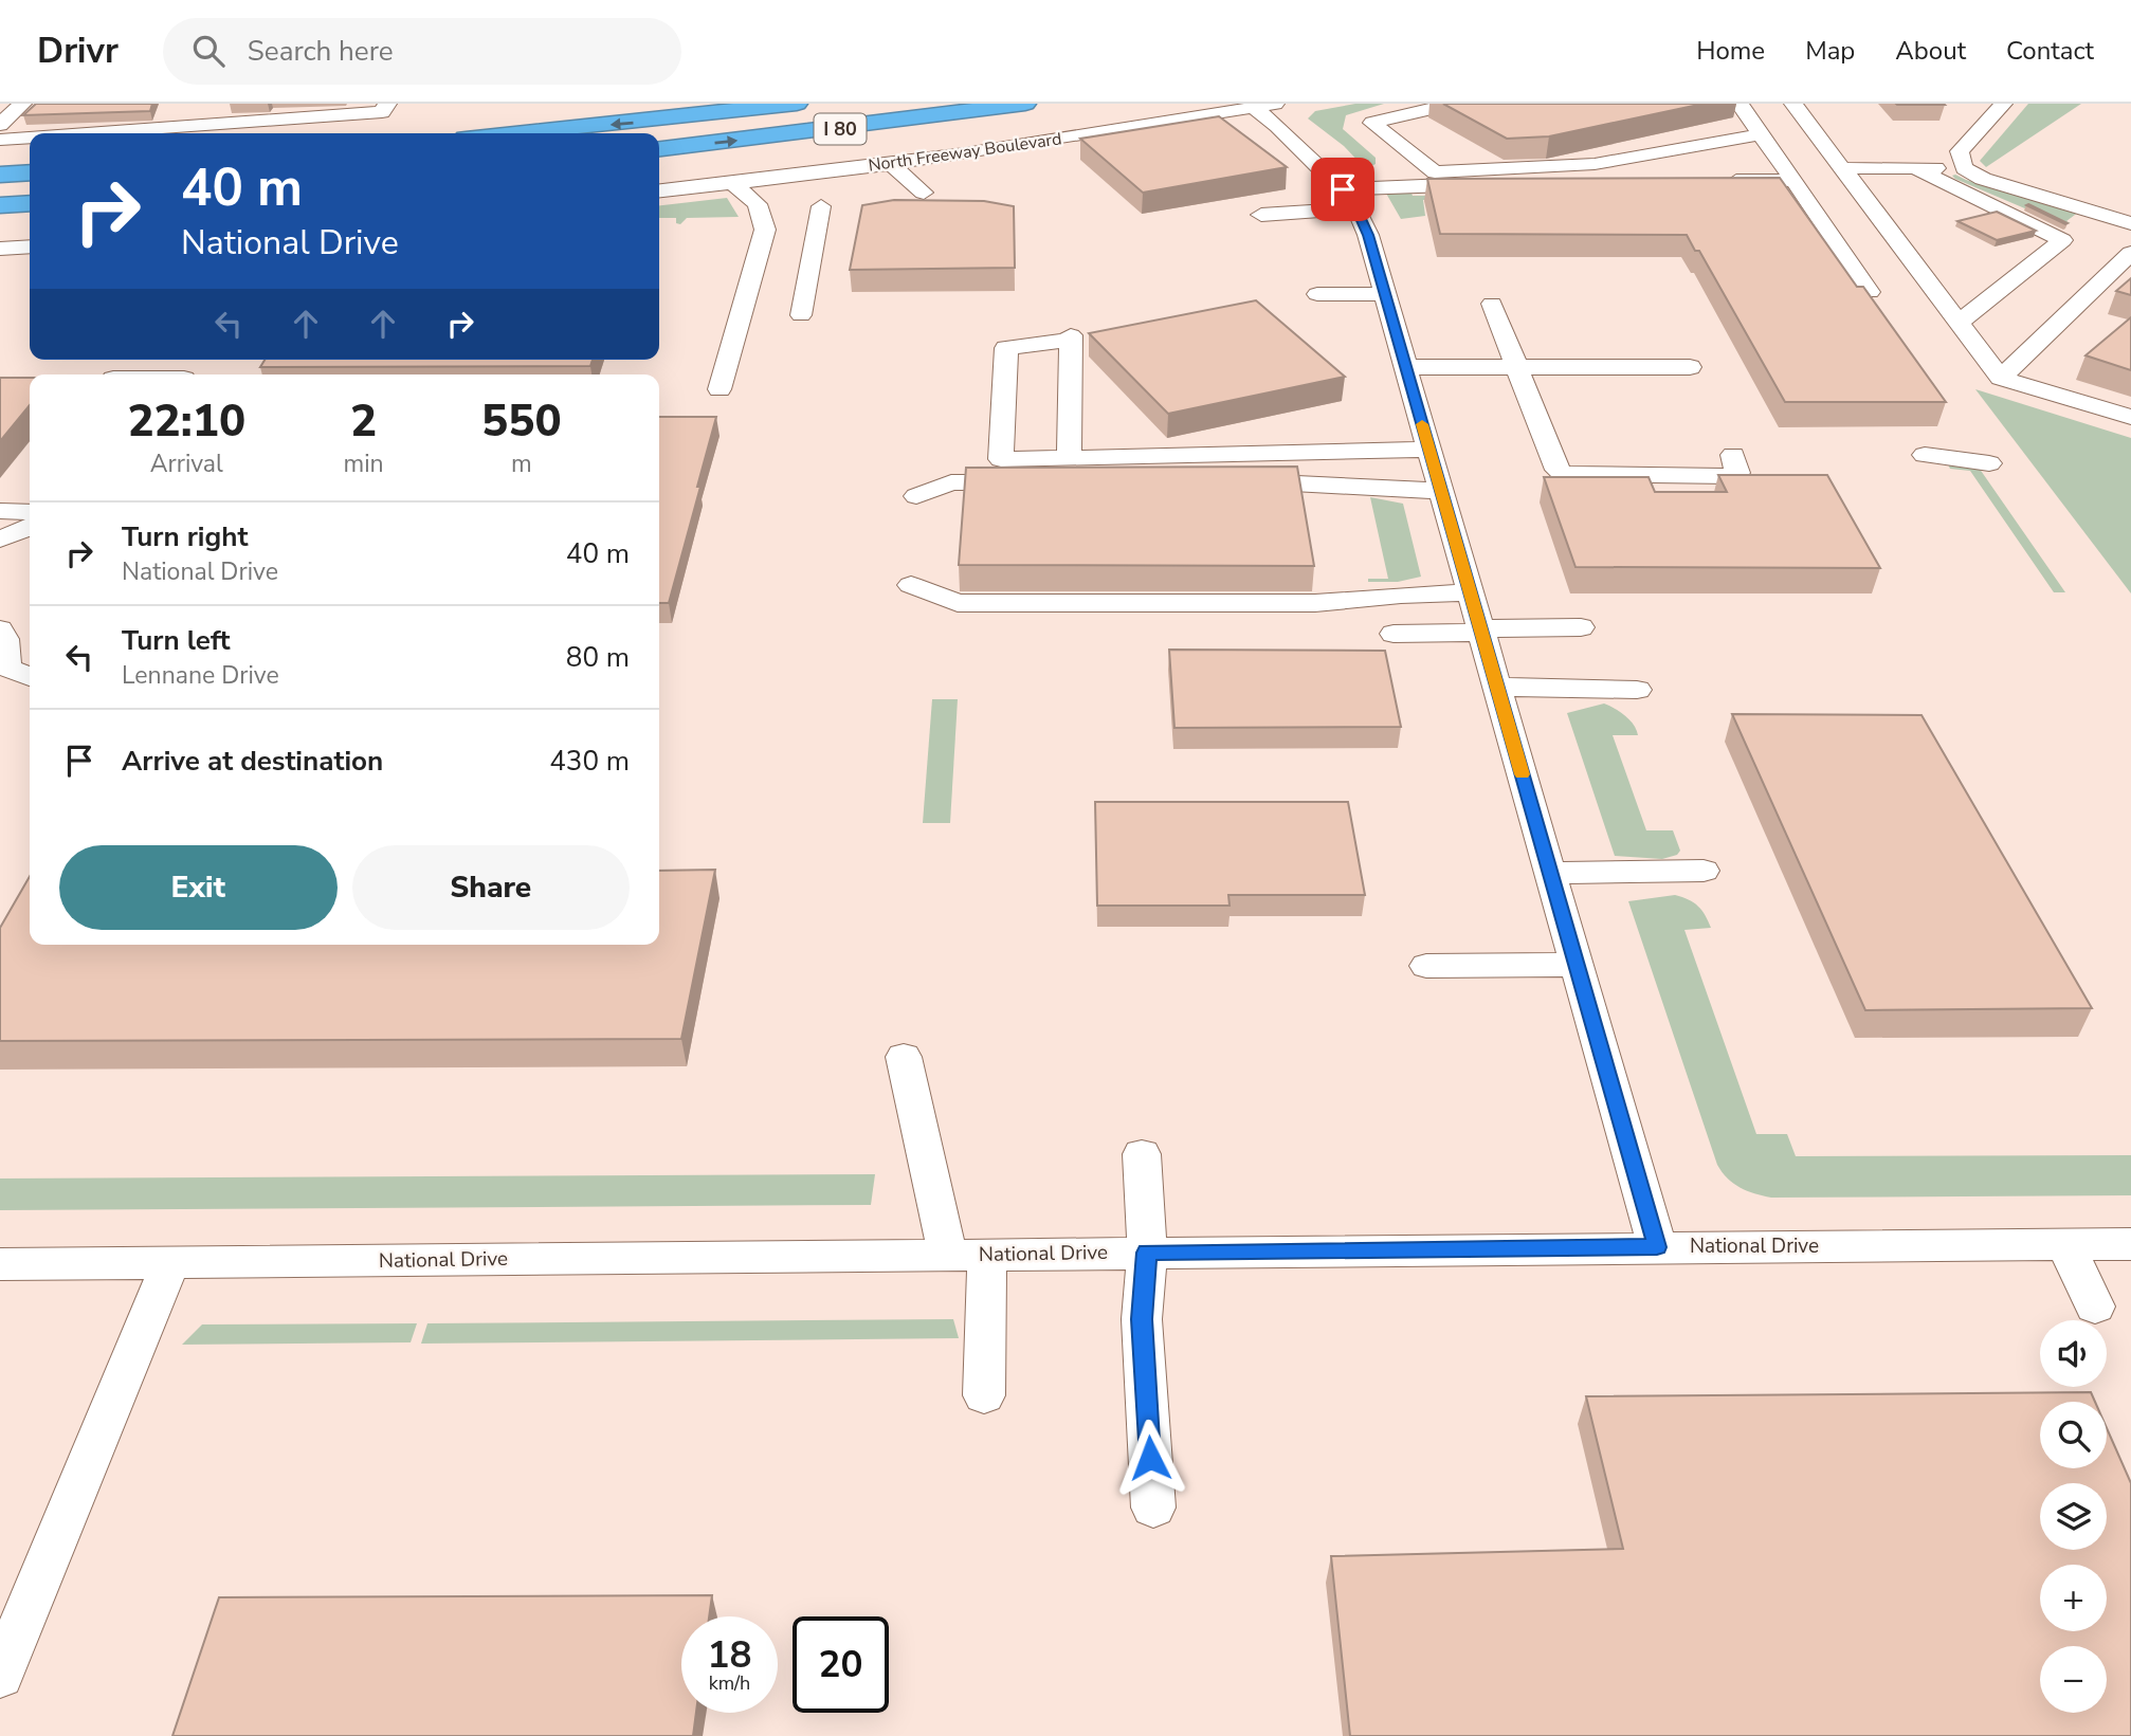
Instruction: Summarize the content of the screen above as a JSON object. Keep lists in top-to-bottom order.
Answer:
{
  "streets": {
    "highway": ["I 80"],
    "street": ["North Freeway Boulevard", "National Drive"]
  },
  "page": {
    "header": "Drivr",
    "search": "Search here",
    "nav": [
      "Home",
      "Map",
      "About",
      "Contact"
    ],
    "turn": ["40 m", "National Drive"],
    "eta": [
      "22:10",
      "Arrival",
      "2",
      "min",
      "550",
      "m"
    ],
    "list": [
      {
        "name": "Turn right",
        "note": "National Drive",
        "value": "40 m"
      },
      {
        "name": "Turn left",
        "note": "Lennane Drive",
        "value": "80 m"
      },
      {
        "name": "Arrive at destination",
        "value": "430 m"
      }
    ],
    "buttons": ["Exit", "Share"],
    "map_buttons": ["+", "−"],
    "speed": "18 km/h",
    "limit": "20"
  }
}
